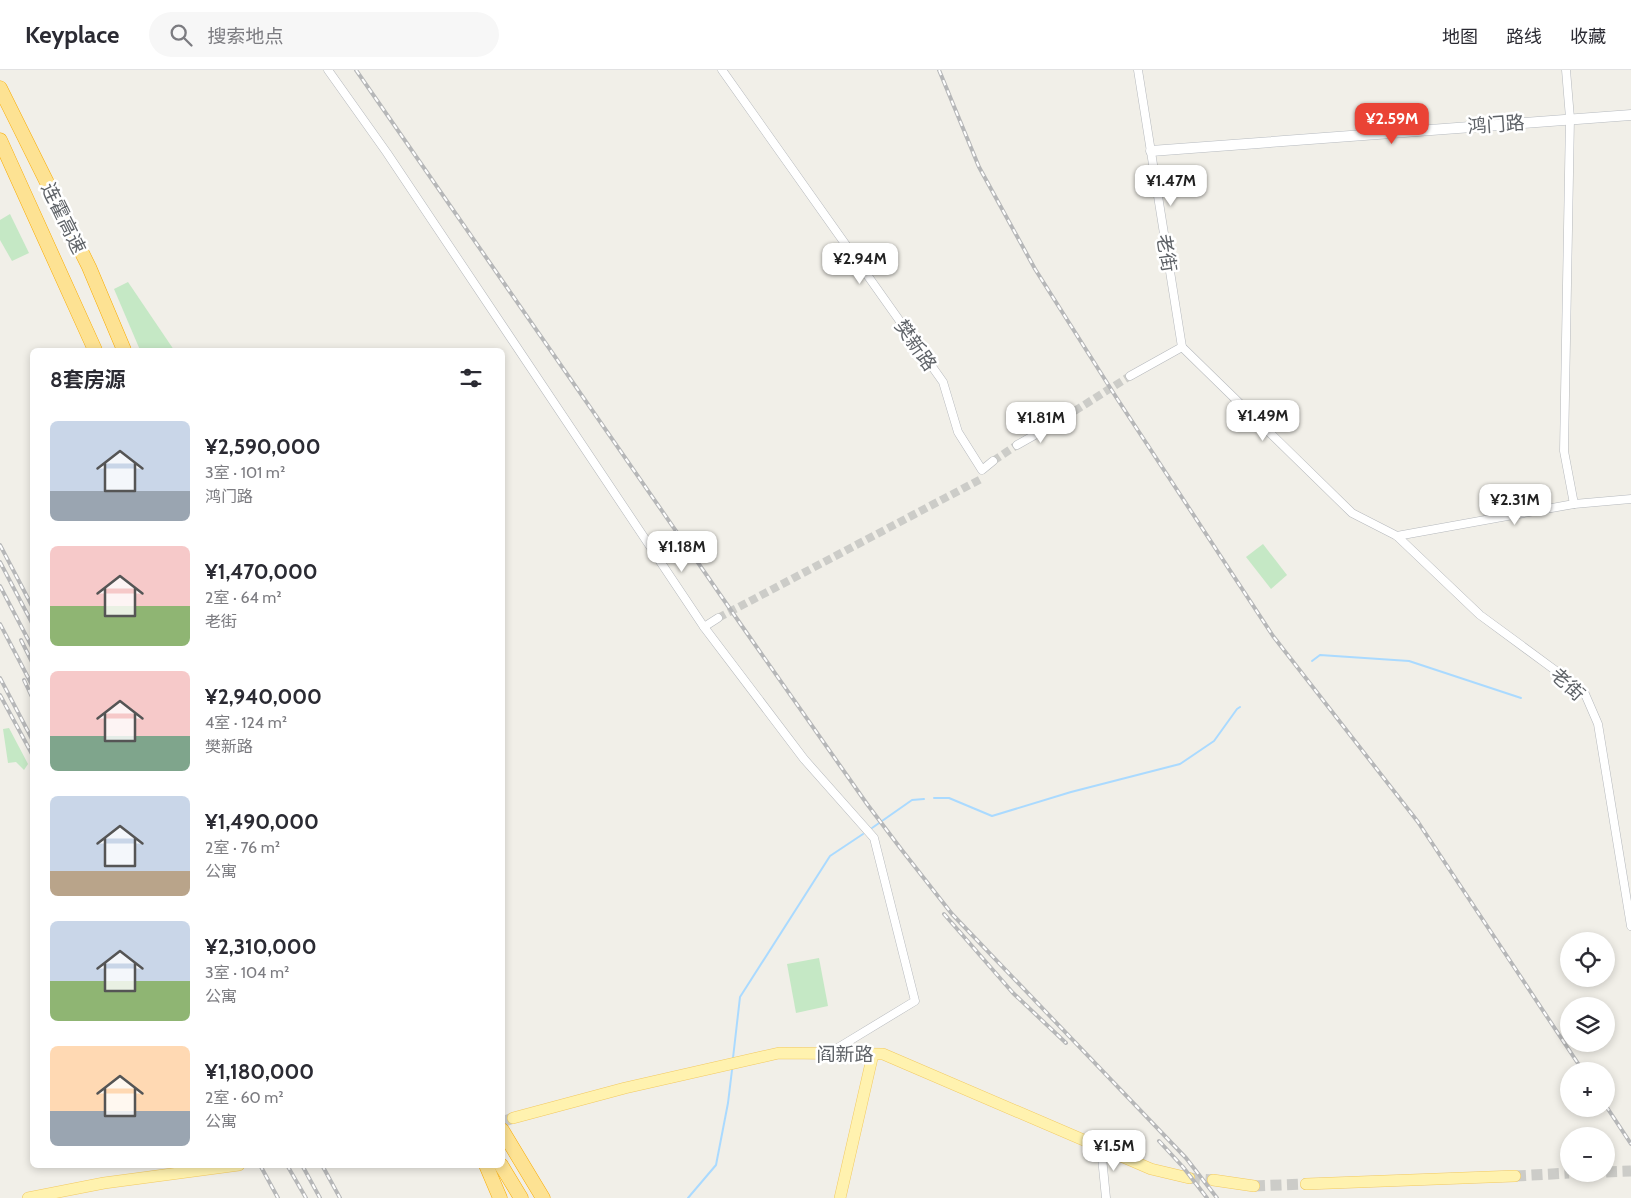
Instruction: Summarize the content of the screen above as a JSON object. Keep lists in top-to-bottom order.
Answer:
{
  "streets": {
    "highway": ["连霍高速"],
    "main road": ["阎新路"],
    "street": ["鸿门路", "老街", "樊新路"]
  },
  "crossings": [
    ["鸿门路", "老街"]
  ],
  "page": {
    "header": "Keyplace",
    "search": "搜索地点",
    "nav": ["地图", "路线", "收藏"],
    "price": [
      "¥2.59M",
      "¥1.47M",
      "¥2.94M",
      "¥1.49M",
      "¥1.81M",
      "¥2.31M",
      "¥1.18M",
      "¥1.5M"
    ],
    "heading": "8套房源",
    "list": [
      {
        "name": "¥2,590,000",
        "note": "3室 · 101 m² · 鸿门路"
      },
      {
        "name": "¥1,470,000",
        "note": "2室 · 64 m² · 老街"
      },
      {
        "name": "¥2,940,000",
        "note": "4室 · 124 m² · 樊新路"
      },
      {
        "name": "¥1,490,000",
        "note": "2室 · 76 m² · 公寓"
      },
      {
        "name": "¥2,310,000",
        "note": "3室 · 104 m² · 公寓"
      },
      {
        "name": "¥1,180,000",
        "note": "2室 · 60 m² · 公寓"
      }
    ],
    "map_buttons": ["+", "−"]
  }
}
